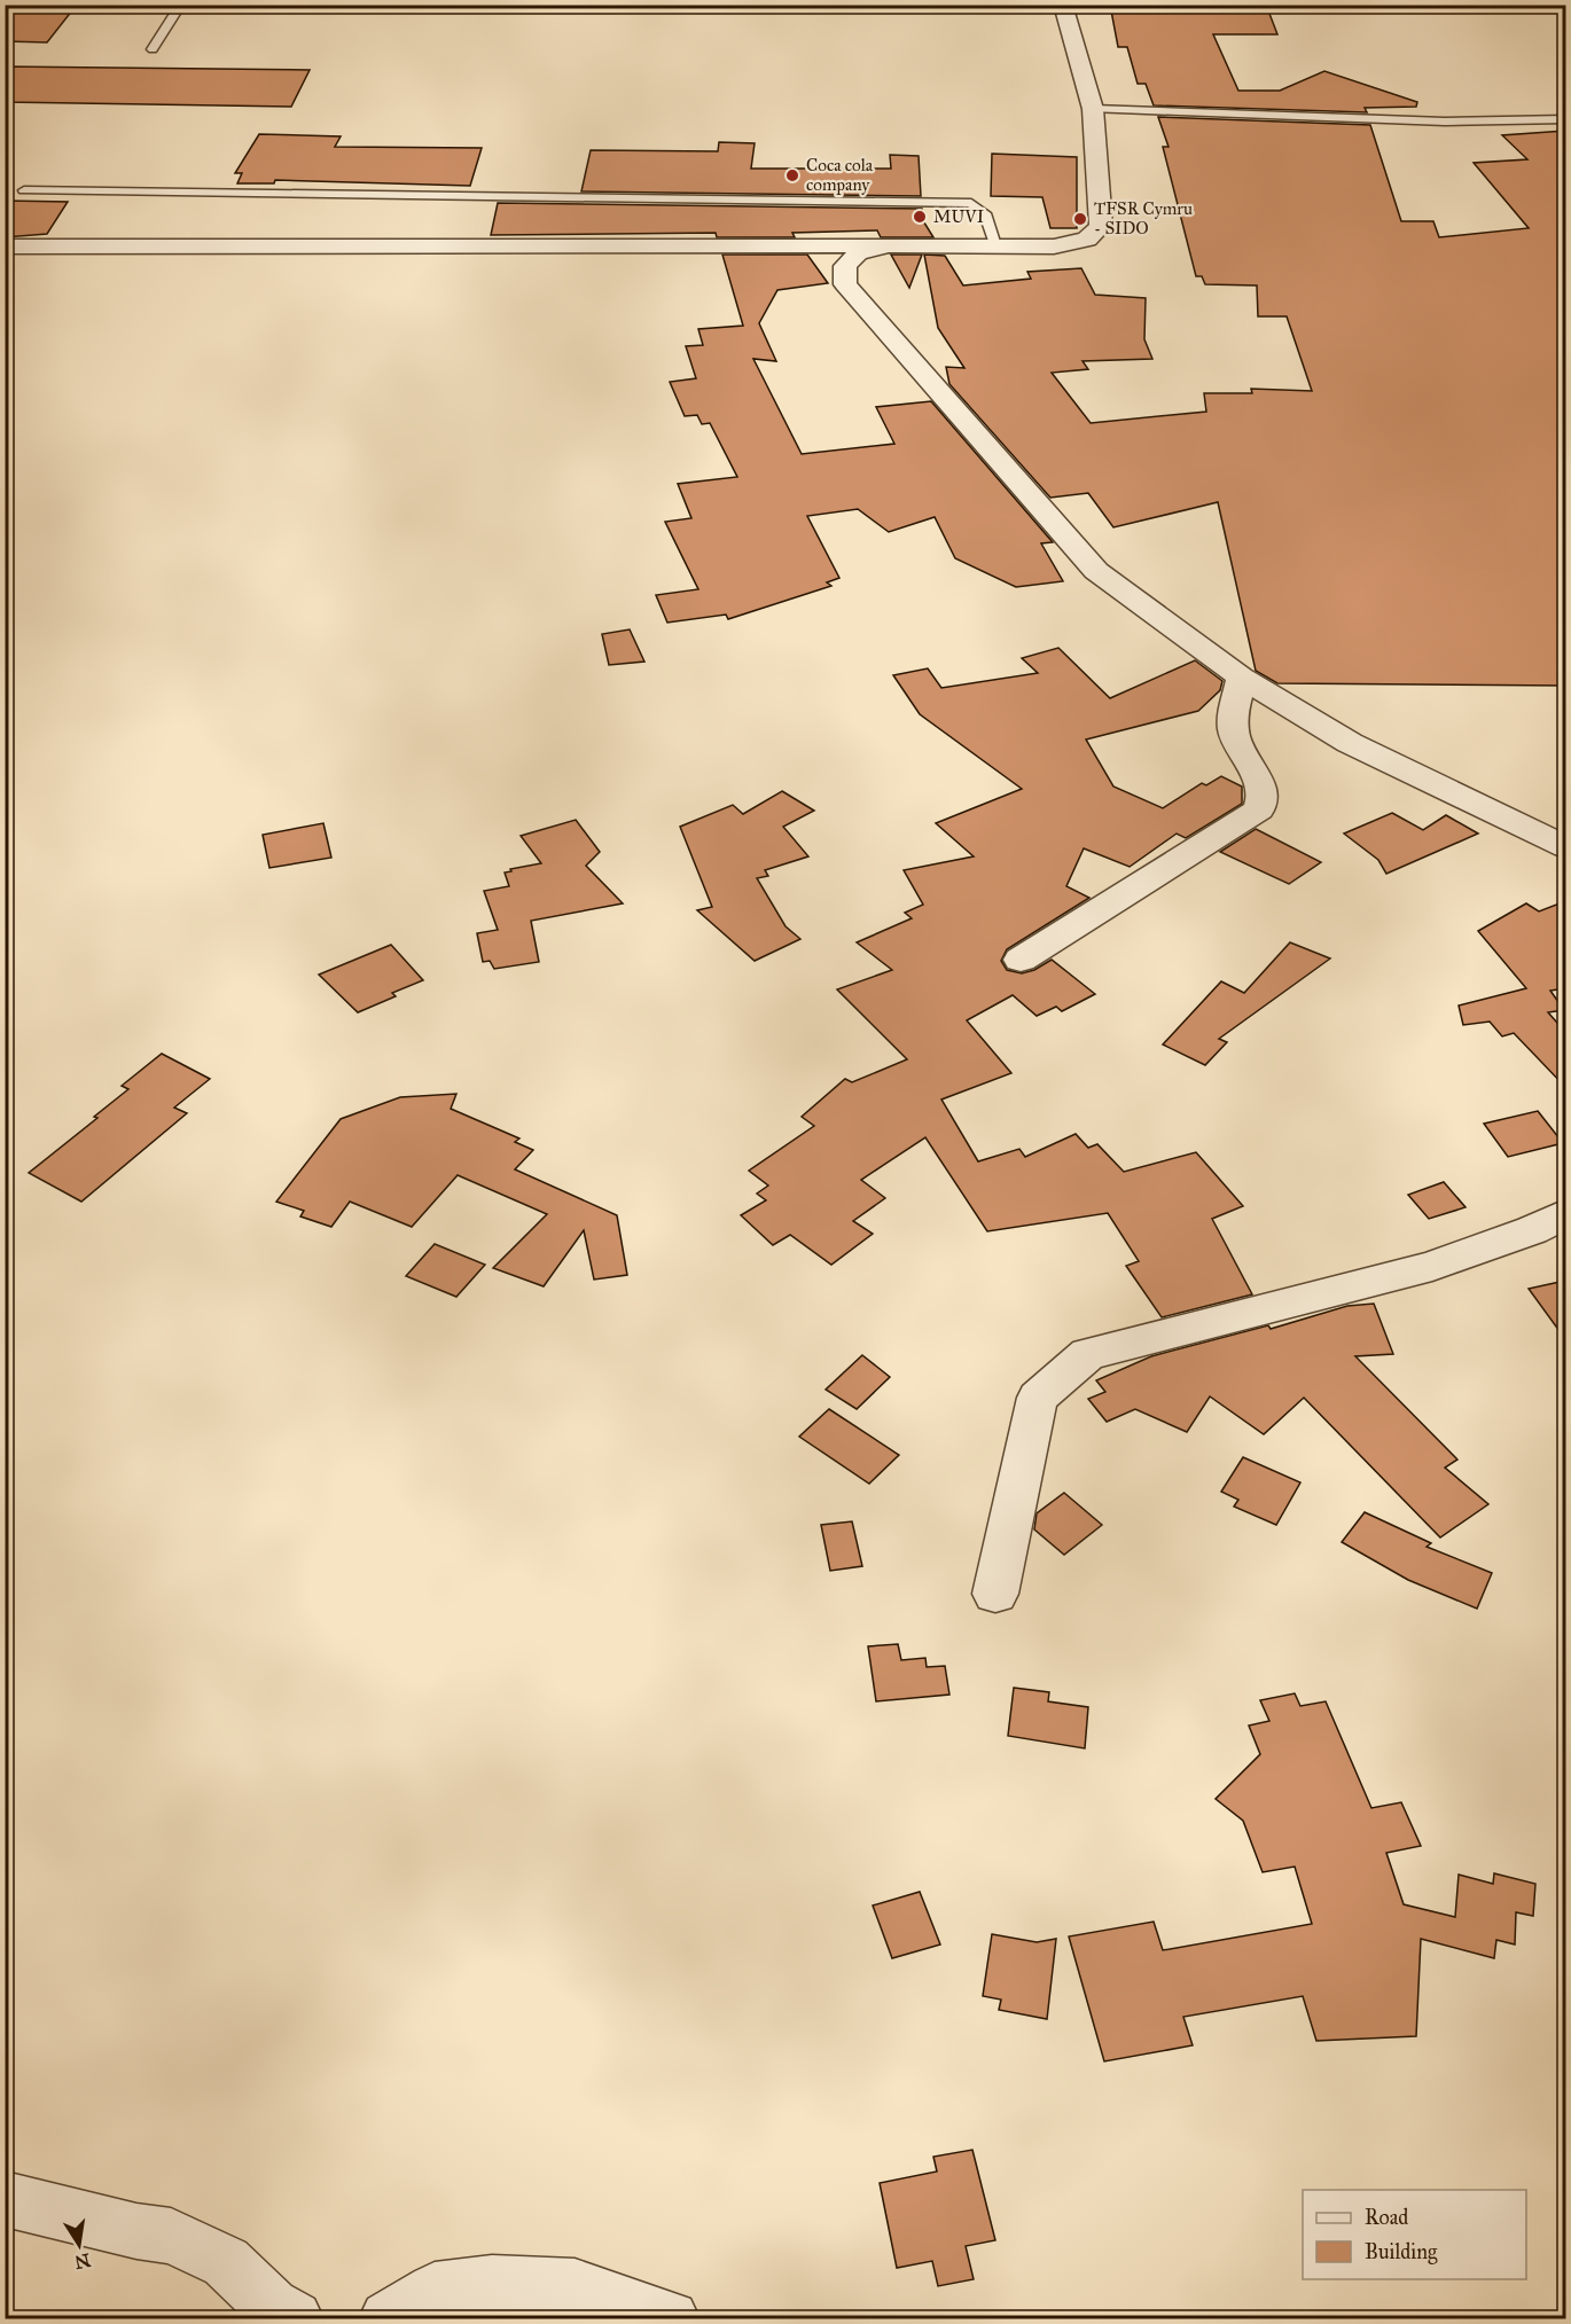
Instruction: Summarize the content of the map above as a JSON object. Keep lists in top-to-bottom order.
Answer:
{
  "places": ["Coca cola company", "MUVI", "TFSR Cymru - SIDO"],
  "legend": ["Road", "Building"],
  "north": "bottom"
}
